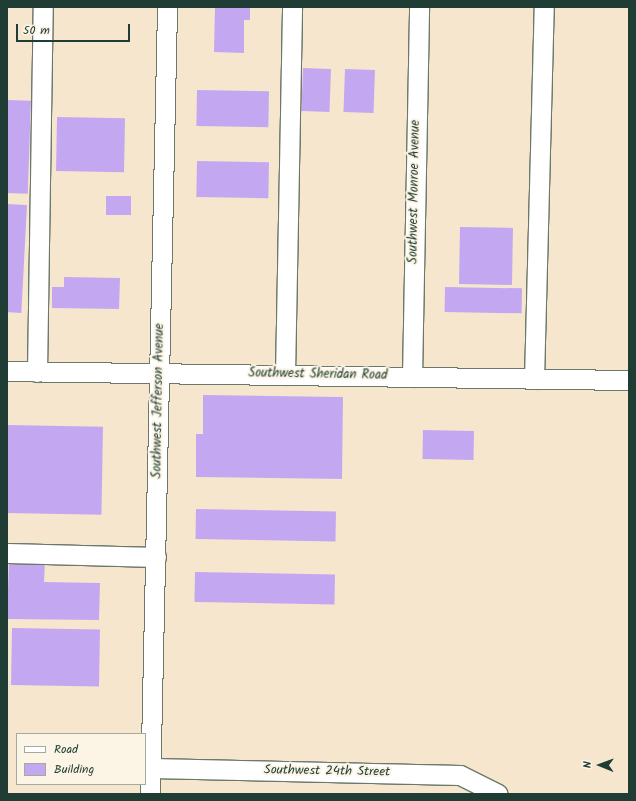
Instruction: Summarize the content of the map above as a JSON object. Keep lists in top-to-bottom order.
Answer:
{
  "streets": {
    "street": [
      "Southwest Monroe Avenue",
      "Southwest Sheridan Road",
      "Southwest Jefferson Avenue",
      "Southwest 24th Street"
    ]
  },
  "crossings": [
    ["Southwest Monroe Avenue", "Southwest Sheridan Road"],
    ["Southwest Sheridan Road", "Southwest Jefferson Avenue"],
    ["Southwest Jefferson Avenue", "Southwest 24th Street"]
  ],
  "legend": ["Road", "Building"],
  "scale_bar": "50 m",
  "north": "left"
}
